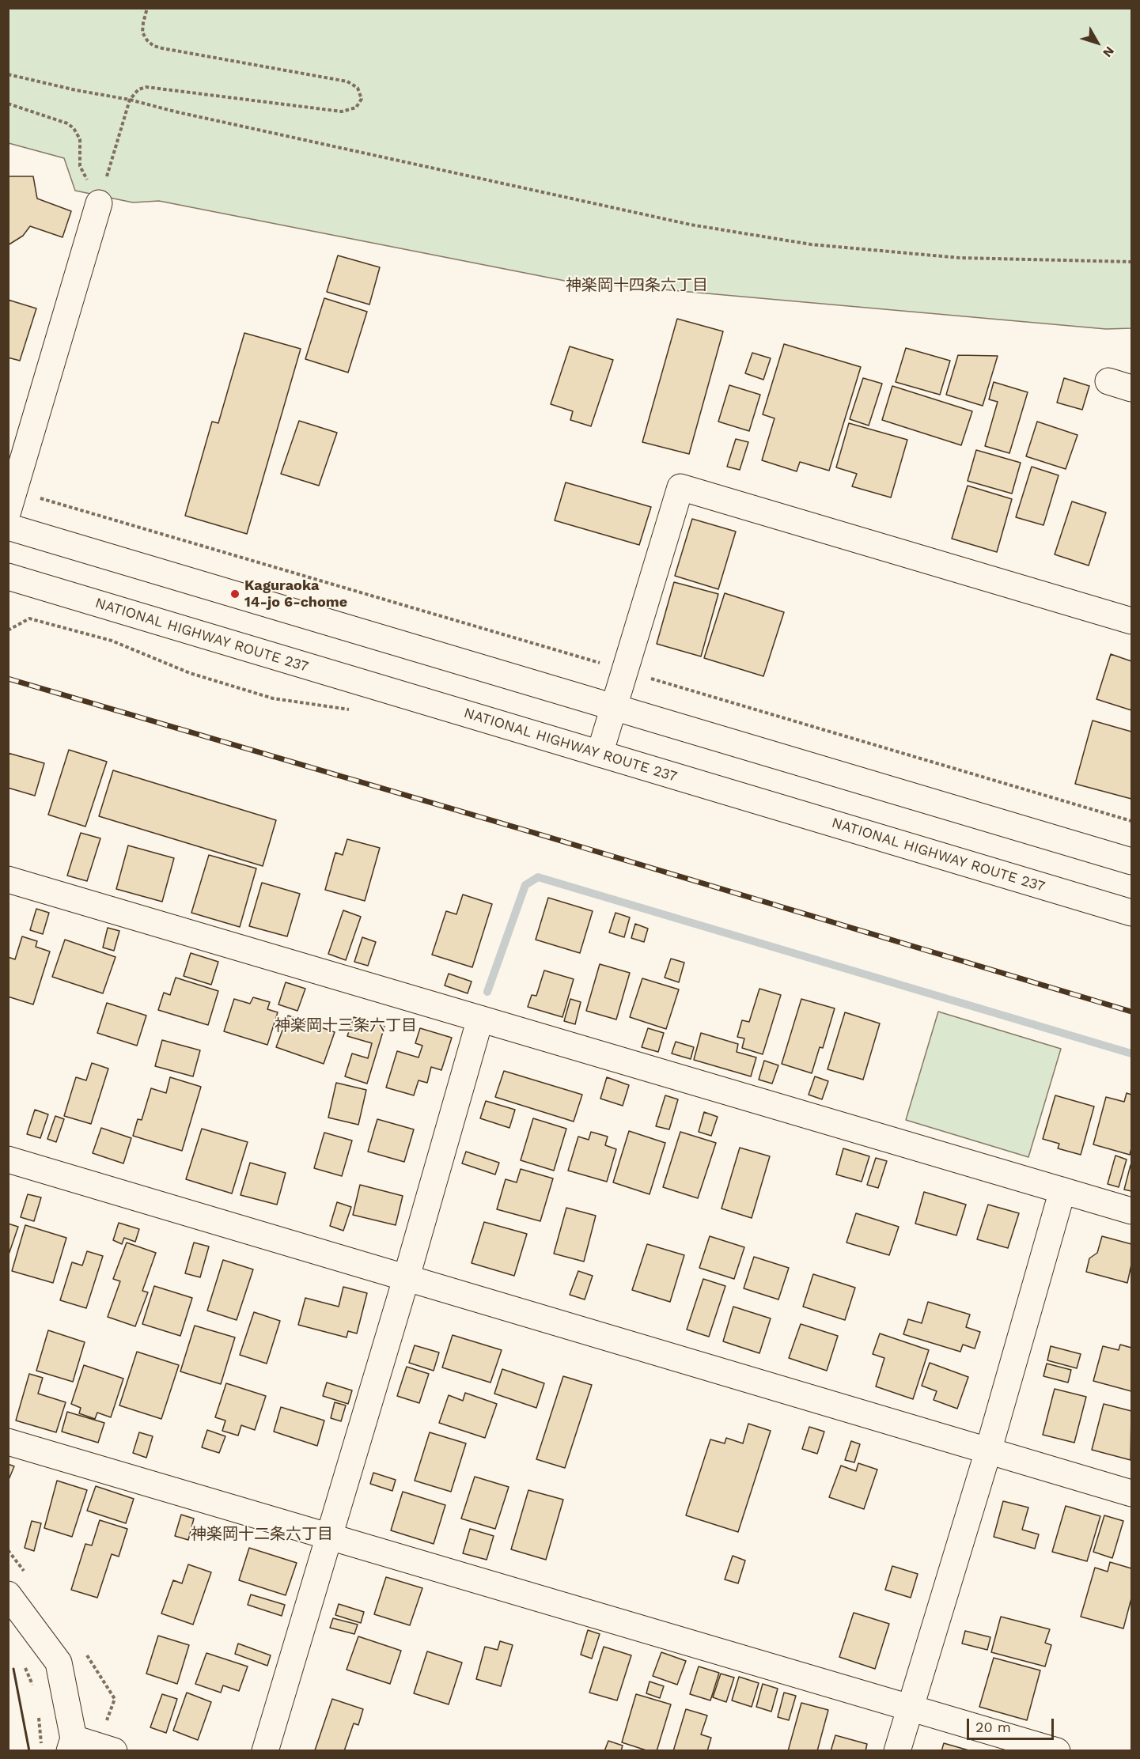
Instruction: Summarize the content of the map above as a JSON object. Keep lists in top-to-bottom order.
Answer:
{
  "streets": {
    "main road": ["NATIONAL HIGHWAY ROUTE 237"]
  },
  "districts": ["神楽岡十四条六丁目", "神楽岡十三条六丁目", "神楽岡十二条六丁目"],
  "places": ["Kaguraoka 14-jo 6-chome"],
  "scale_bar": "20 m",
  "north": "bottom right"
}
